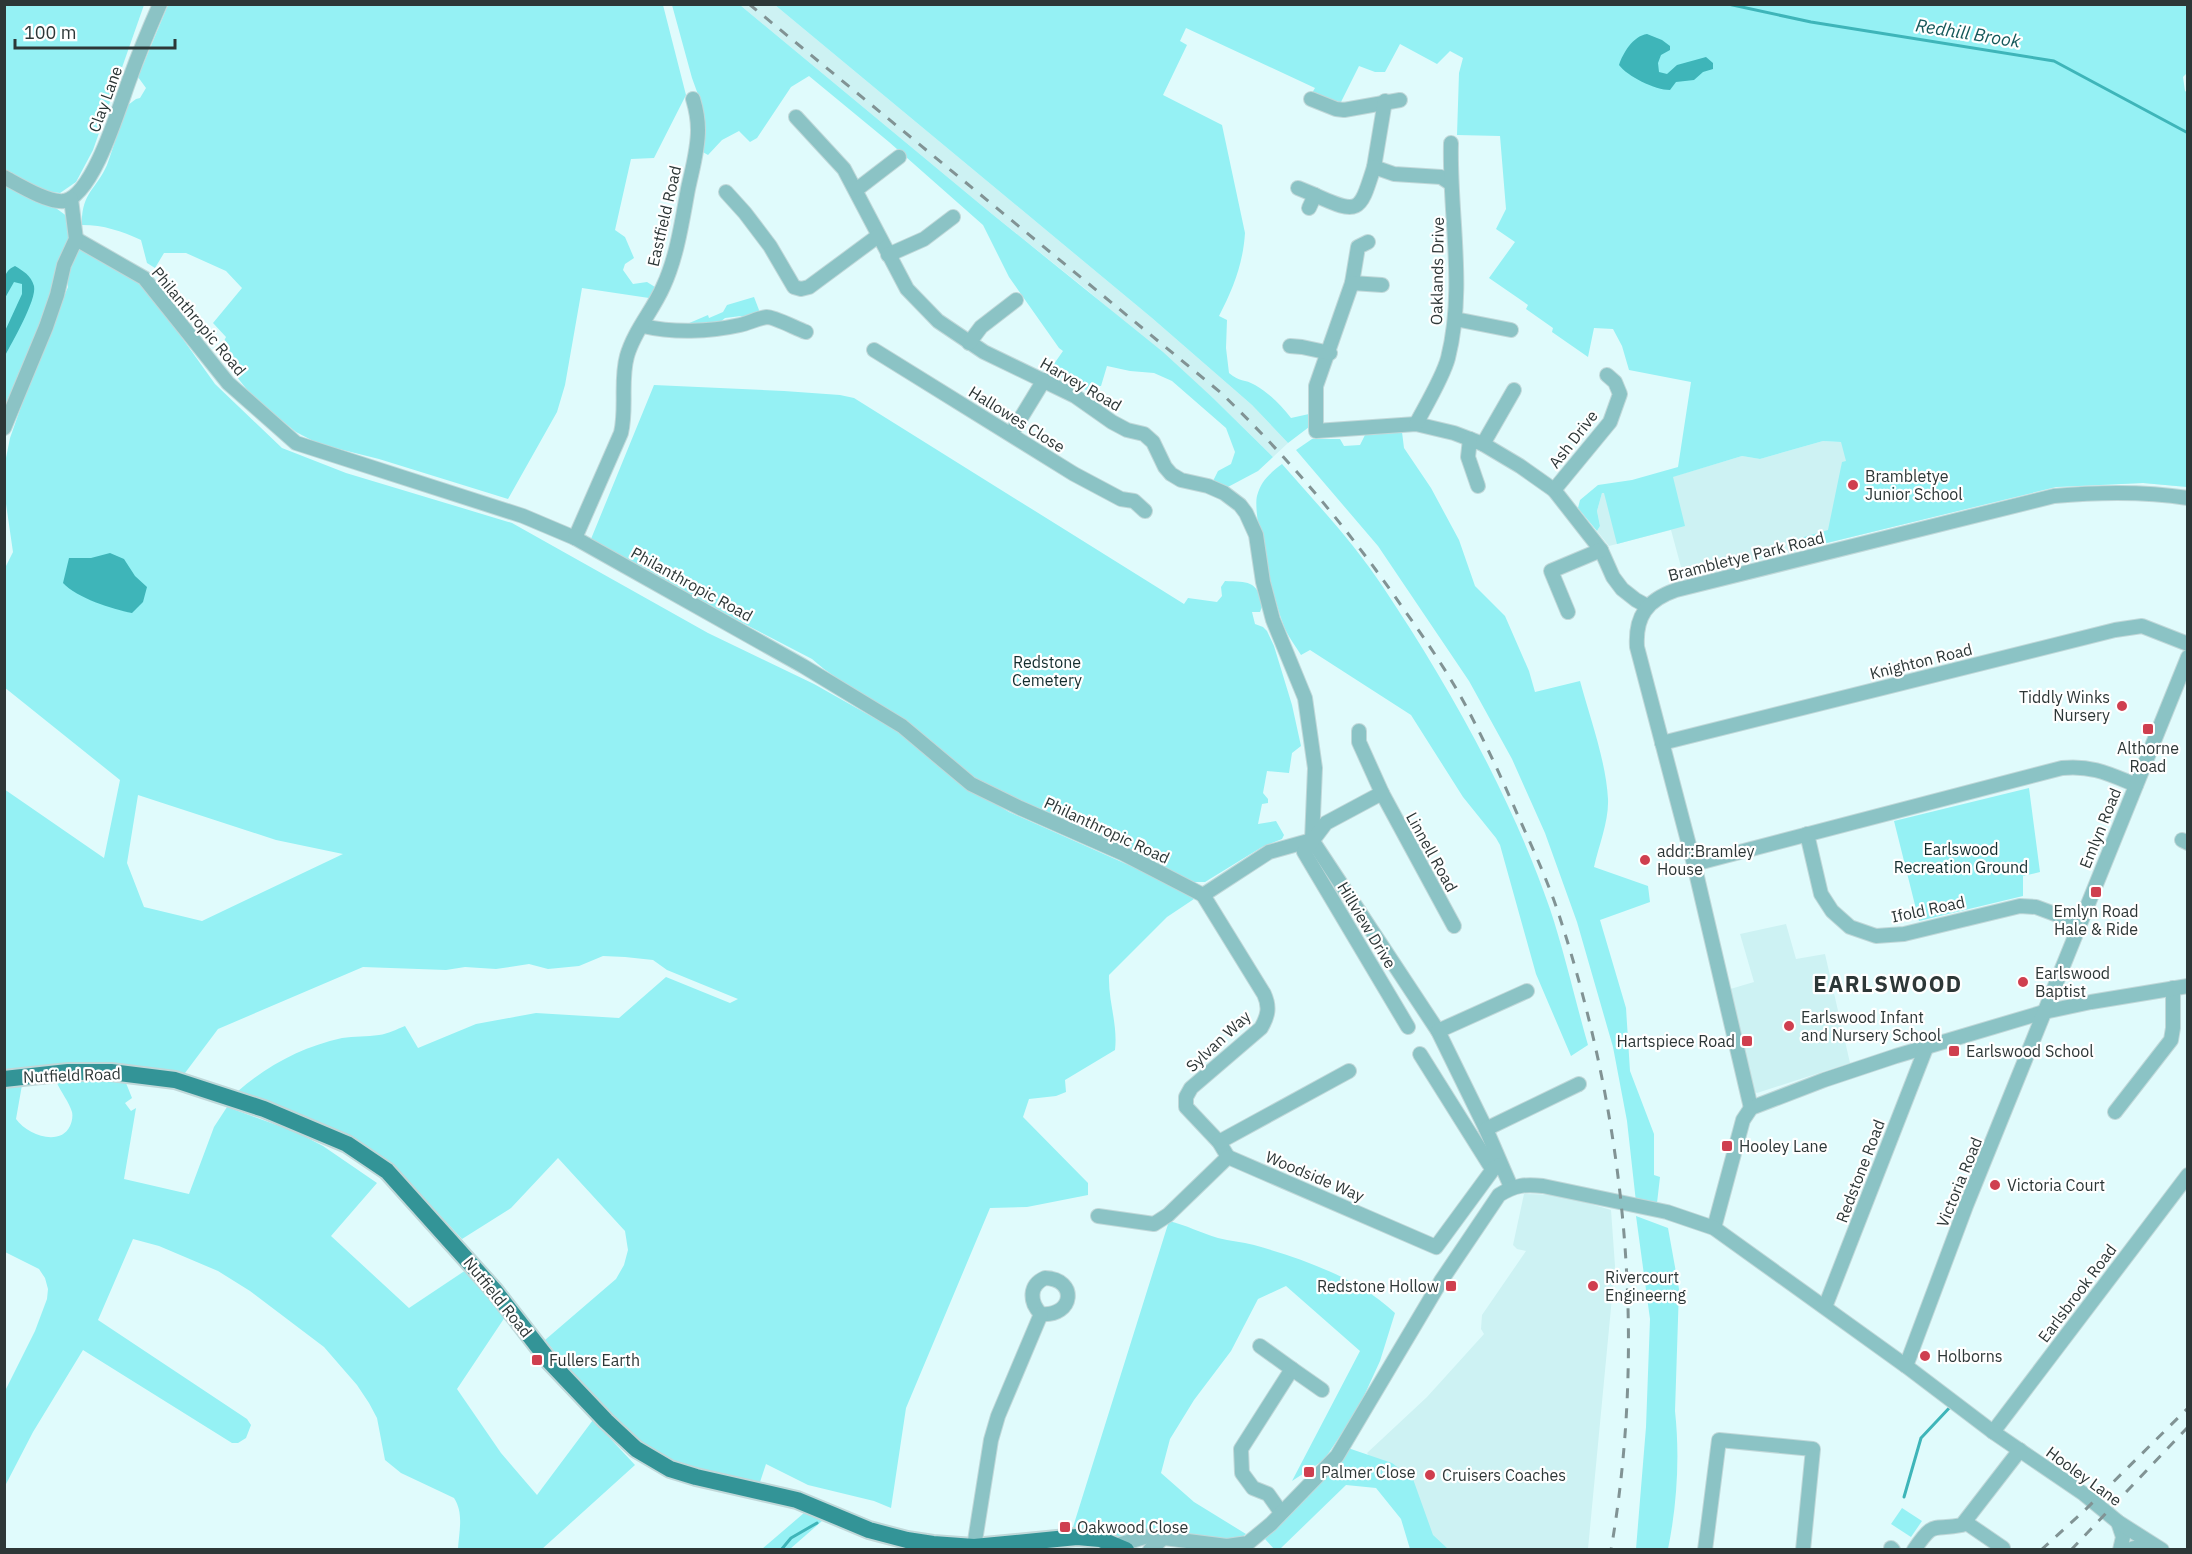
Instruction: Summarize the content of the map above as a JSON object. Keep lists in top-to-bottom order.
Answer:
{
  "streets": {
    "main road": ["Nutfield Road"],
    "street": [
      "Clay Lane",
      "Eastfield Road",
      "Oaklands Drive",
      "Philanthropic Road",
      "Harvey Road",
      "Hallowes Close",
      "Ash Drive",
      "Brambletye Park Road",
      "Knighton Road",
      "Emlyn Road",
      "Linnell Road",
      "Ifold Road",
      "Hillview Drive",
      "Sylvan Way",
      "Redstone Road",
      "Woodside Way",
      "Victoria Road",
      "Earlsbrook Road",
      "Hooley Lane"
    ]
  },
  "crossings": [
    ["Eastfield Road", "Philanthropic Road"],
    ["Philanthropic Road", "Sylvan Way"],
    ["Harvey Road", "Hillview Drive"],
    ["Emlyn Road", "Ifold Road"],
    ["Emlyn Road", "Victoria Road"],
    ["Sylvan Way", "Woodside Way"],
    ["Redstone Road", "Hooley Lane"],
    ["Victoria Road", "Hooley Lane"],
    ["Earlsbrook Road", "Hooley Lane"]
  ],
  "districts": ["EARLSWOOD"],
  "water": ["Redhill Brook"],
  "parks": ["Redstone Cemetery", "Earlswood Recreation Ground"],
  "places": {
    "other": [
      "Brambletye Junior School",
      "Tiddly Winks Nursery",
      "addr:Bramley House",
      "Earlswood Baptist",
      "Earlswood Infant and Nursery School",
      "Victoria Court",
      "Rivercourt Engineerng",
      "Holborns",
      "Cruisers Coaches"
    ],
    "transit": [
      "Althorne Road",
      "Emlyn Road Hale & Ride",
      "Hartspiece Road",
      "Earlswood School",
      "Hooley Lane",
      "Redstone Hollow",
      "Fullers Earth",
      "Palmer Close",
      "Oakwood Close"
    ]
  },
  "scale_bar": "100 m"
}
